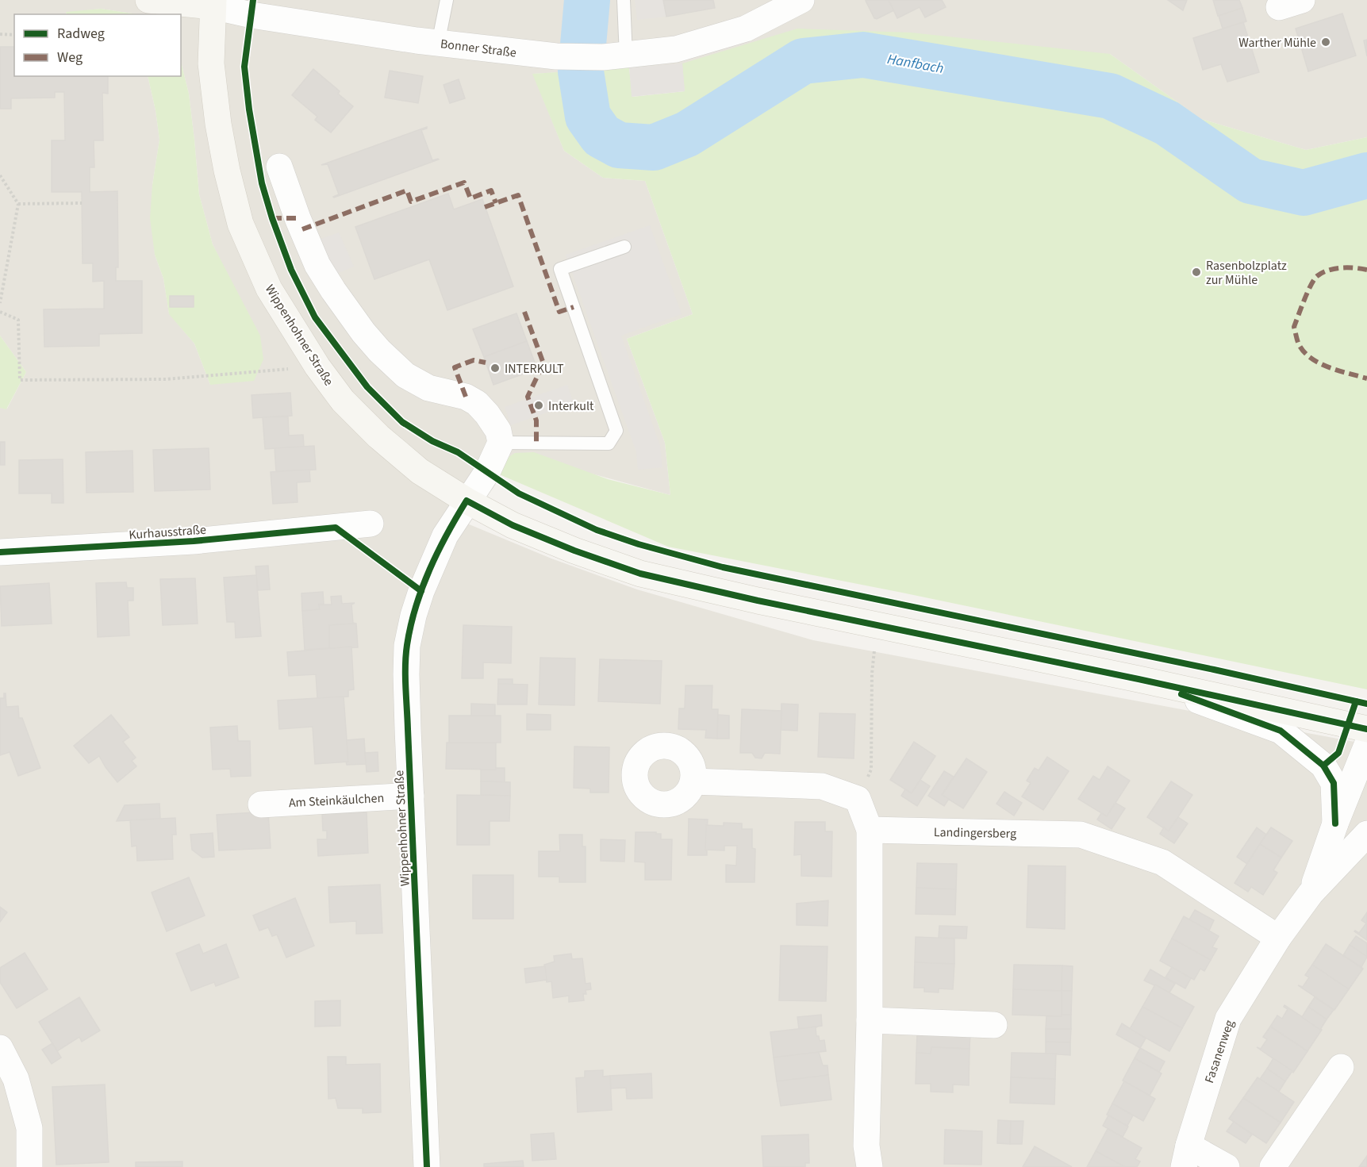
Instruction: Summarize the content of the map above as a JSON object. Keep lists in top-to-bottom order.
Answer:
{
  "streets": {
    "main road": ["Bonner Straße", "Wippenhohner Straße"],
    "street": [
      "Kurhausstraße",
      "Am Steinkäulchen",
      "Landingersberg",
      "Fasanenweg"
    ]
  },
  "crossings": [
    ["Bonner Straße", "Wippenhohner Straße"],
    ["Wippenhohner Straße", "Am Steinkäulchen"],
    ["Landingersberg", "Fasanenweg"]
  ],
  "water": ["Hanfbach"],
  "places": [
    "Warther Mühle",
    "Rasenbolzplatz zur Mühle",
    "INTERKULT",
    "Interkult"
  ],
  "legend": ["Radweg", "Weg"]
}
